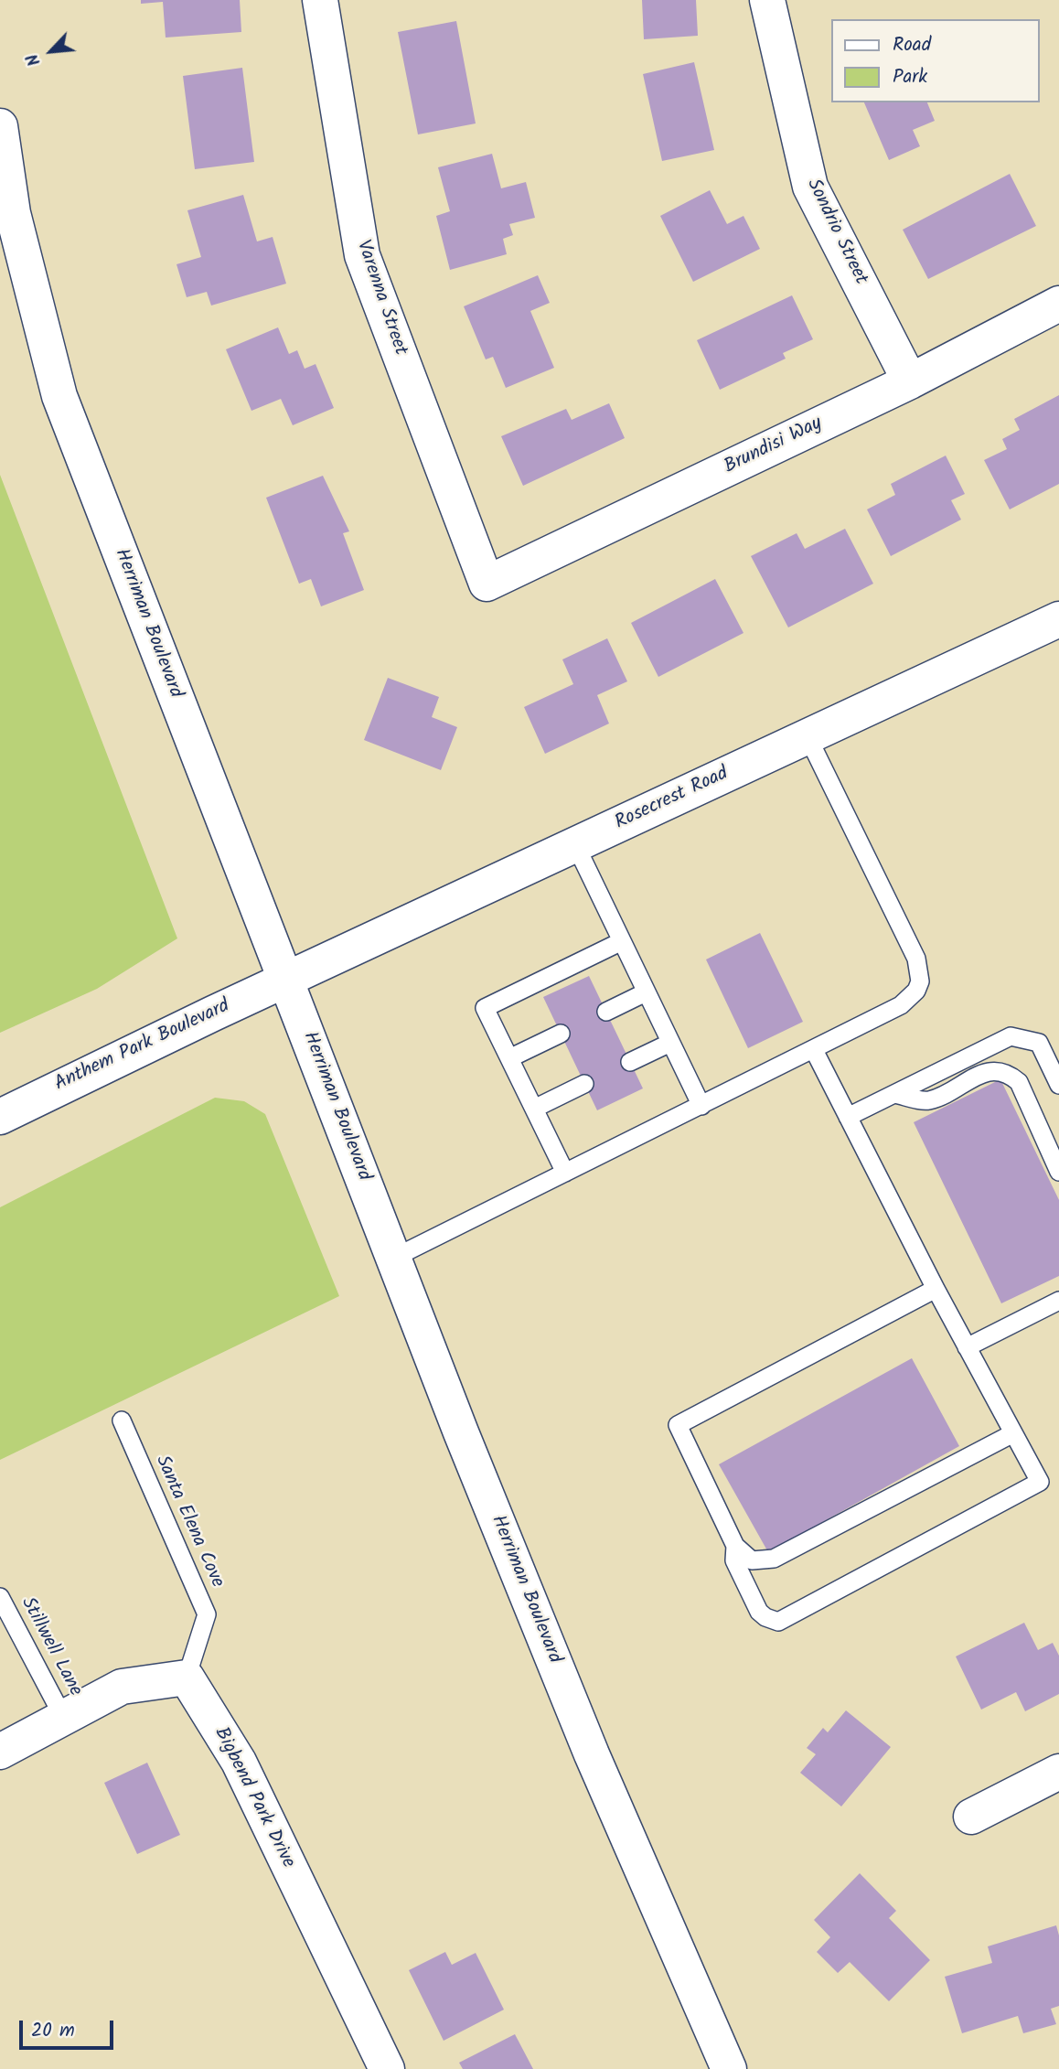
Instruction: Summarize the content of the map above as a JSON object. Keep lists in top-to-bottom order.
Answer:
{
  "streets": {
    "main road": [
      "Sondrio Street",
      "Varenna Street",
      "Brundisi Way",
      "Herriman Boulevard",
      "Rosecrest Road",
      "Anthem Park Boulevard",
      "Bigbend Park Drive"
    ],
    "lane": ["Santa Elena Cove", "Stillwell Lane"]
  },
  "crossings": [
    ["Sondrio Street", "Brundisi Way"],
    ["Varenna Street", "Brundisi Way"],
    ["Herriman Boulevard", "Rosecrest Road"],
    ["Herriman Boulevard", "Anthem Park Boulevard"],
    ["Rosecrest Road", "Anthem Park Boulevard"],
    ["Santa Elena Cove", "Bigbend Park Drive"]
  ],
  "legend": ["Road", "Park"],
  "scale_bar": "20 m",
  "north": "bottom left"
}
